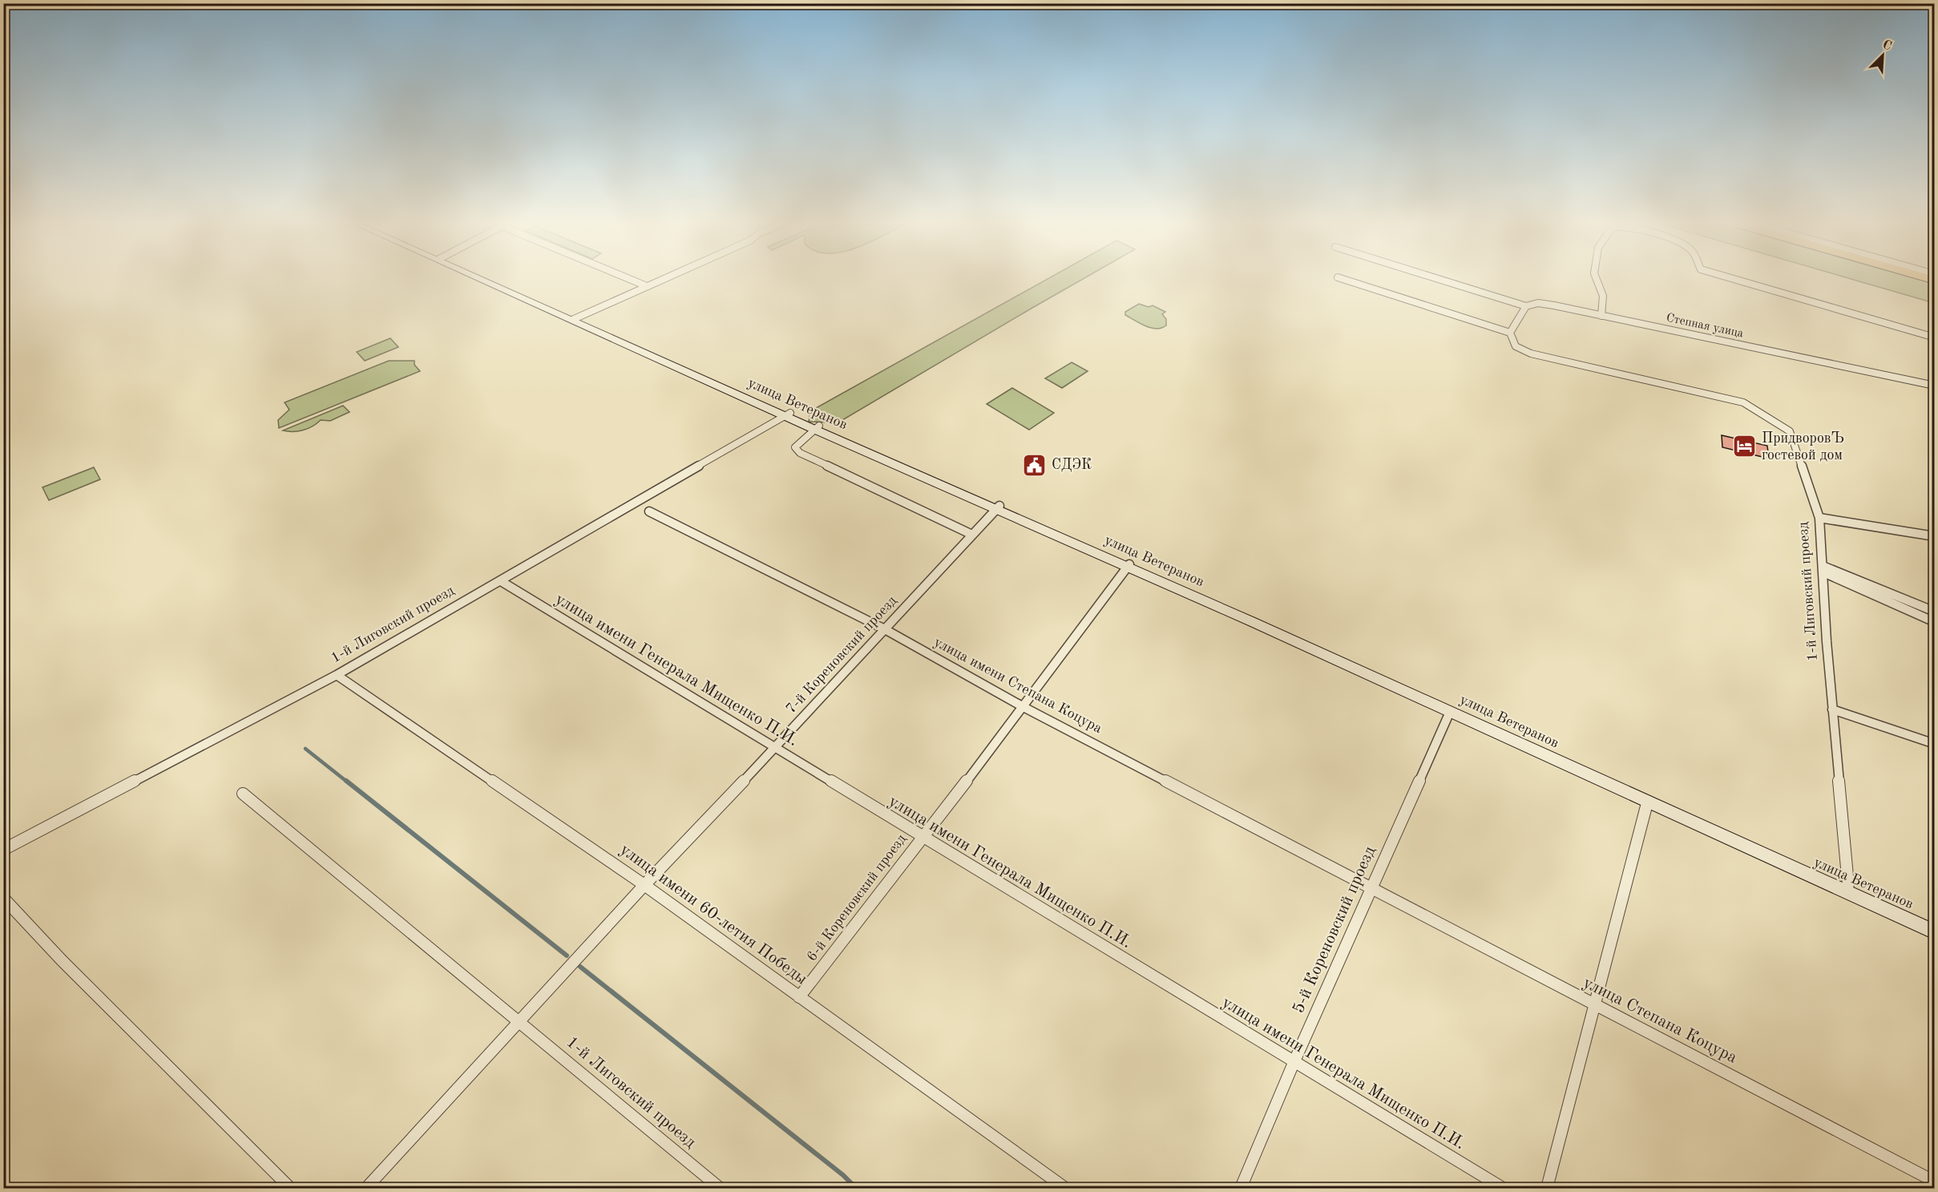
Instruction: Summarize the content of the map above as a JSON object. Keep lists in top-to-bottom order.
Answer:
{
  "streets": {
    "street": [
      "Степная улица",
      "улица Ветеранов",
      "1-й Лиговский проезд",
      "7-й Кореновский проезд",
      "улица имени Генерала Мищенко П.И.",
      "улица имени Степана Коцура",
      "6-й Кореновский проезд",
      "улица имени 60-летия Победы",
      "5-й Кореновский проезд",
      "улица Степана Коцура"
    ]
  },
  "crossings": [
    ["улица Ветеранов", "1-й Лиговский проезд"],
    ["улица Ветеранов", "7-й Кореновский проезд"],
    ["улица Ветеранов", "6-й Кореновский проезд"],
    ["улица Ветеранов", "5-й Кореновский проезд"],
    ["1-й Лиговский проезд", "улица имени Генерала Мищенко П.И."],
    ["1-й Лиговский проезд", "улица имени 60-летия Победы"],
    ["7-й Кореновский проезд", "улица имени Генерала Мищенко П.И."],
    ["7-й Кореновский проезд", "улица имени Степана Коцура"],
    ["7-й Кореновский проезд", "улица имени 60-летия Победы"],
    ["улица имени Генерала Мищенко П.И.", "6-й Кореновский проезд"],
    ["улица имени Генерала Мищенко П.И.", "5-й Кореновский проезд"],
    ["улица имени Степана Коцура", "6-й Кореновский проезд"],
    ["улица имени Степана Коцура", "5-й Кореновский проезд"],
    ["улица имени Степана Коцура", "улица Степана Коцура"],
    ["6-й Кореновский проезд", "улица имени 60-летия Победы"],
    ["5-й Кореновский проезд", "улица Степана Коцура"]
  ],
  "places": {
    "hotel": ["ПридворовЪ гостевой дом"],
    "public building": ["СДЭК"]
  },
  "north": "top right"
}
